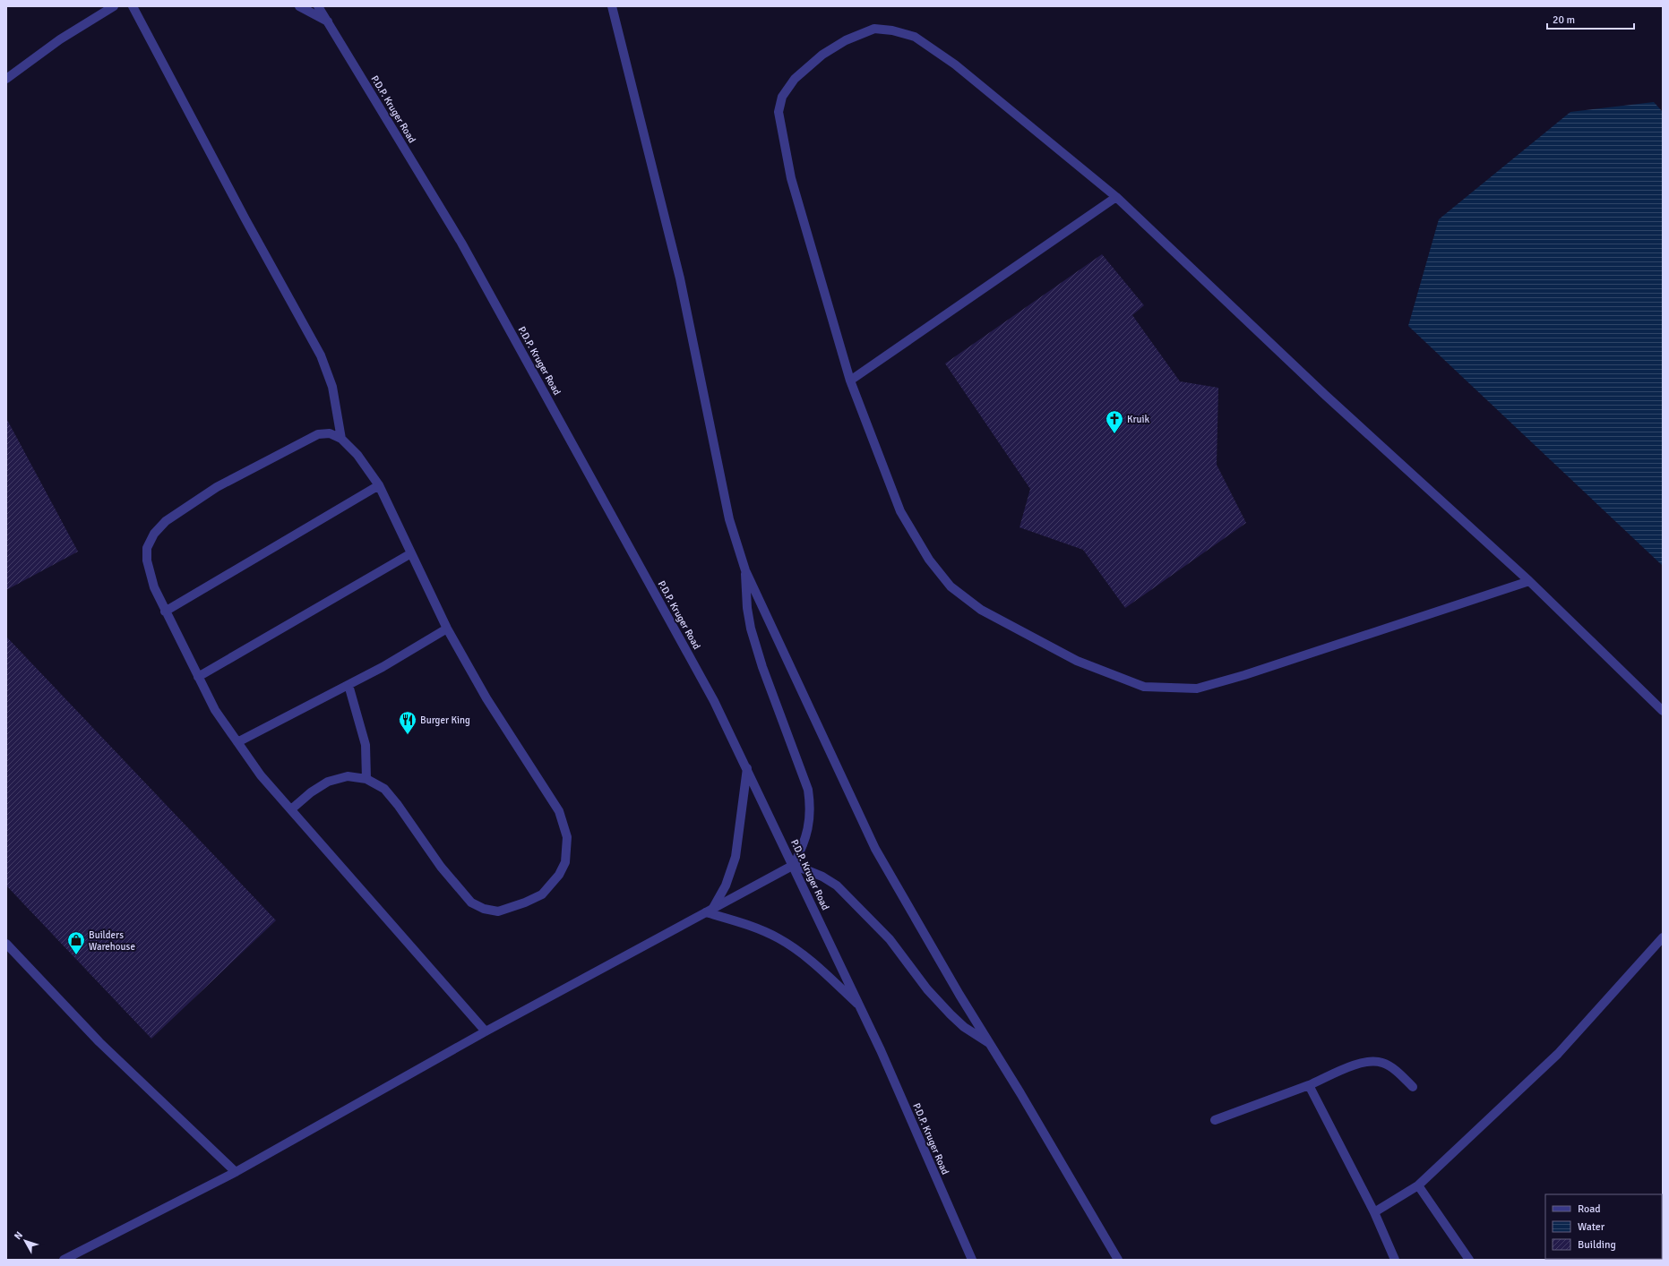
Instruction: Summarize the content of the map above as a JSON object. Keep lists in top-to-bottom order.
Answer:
{
  "streets": {
    "street": ["P.D.P. Kruger Road"]
  },
  "places": {
    "church": ["Kruik"],
    "restaurant": ["Burger King"],
    "shop": ["Builders Warehouse"]
  },
  "legend": ["Road", "Water", "Building"],
  "scale_bar": "20 m",
  "north": "top left"
}
